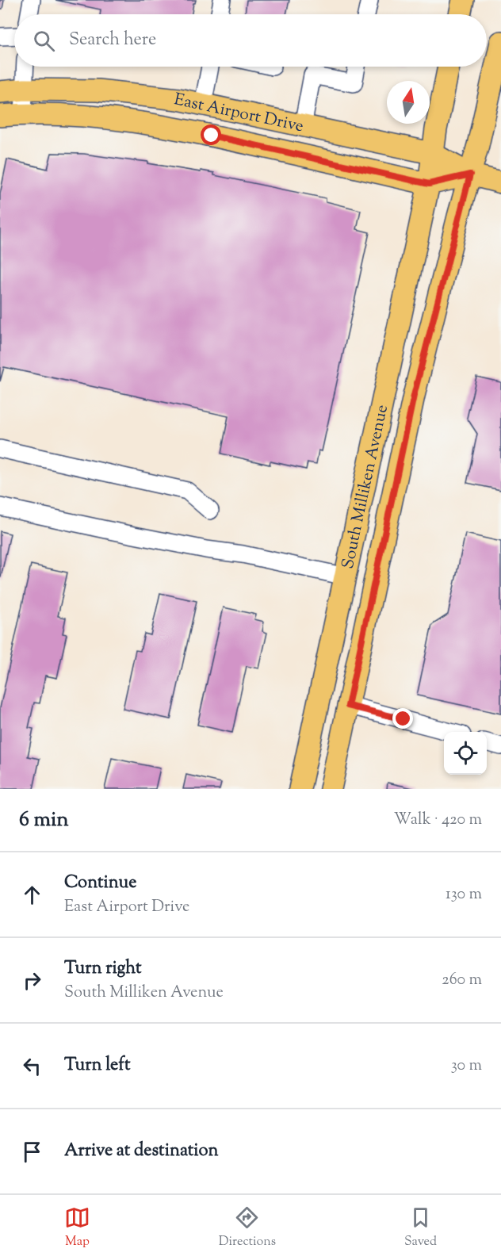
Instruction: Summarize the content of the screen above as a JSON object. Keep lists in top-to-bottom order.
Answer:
{
  "streets": {
    "main road": ["East Airport Drive", "South Milliken Avenue"]
  },
  "crossings": [
    ["East Airport Drive", "South Milliken Avenue"]
  ],
  "north": "top",
  "page": {
    "search": "Search here",
    "heading": ["6 min", "Walk · 420 m"],
    "list": [
      ["Continue", "East Airport Drive", "130 m"],
      ["Turn right", "South Milliken Avenue", "260 m"],
      ["Turn left", "30 m"],
      "Arrive at destination"
    ],
    "nav": ["Map", "Directions", "Saved"]
  }
}
